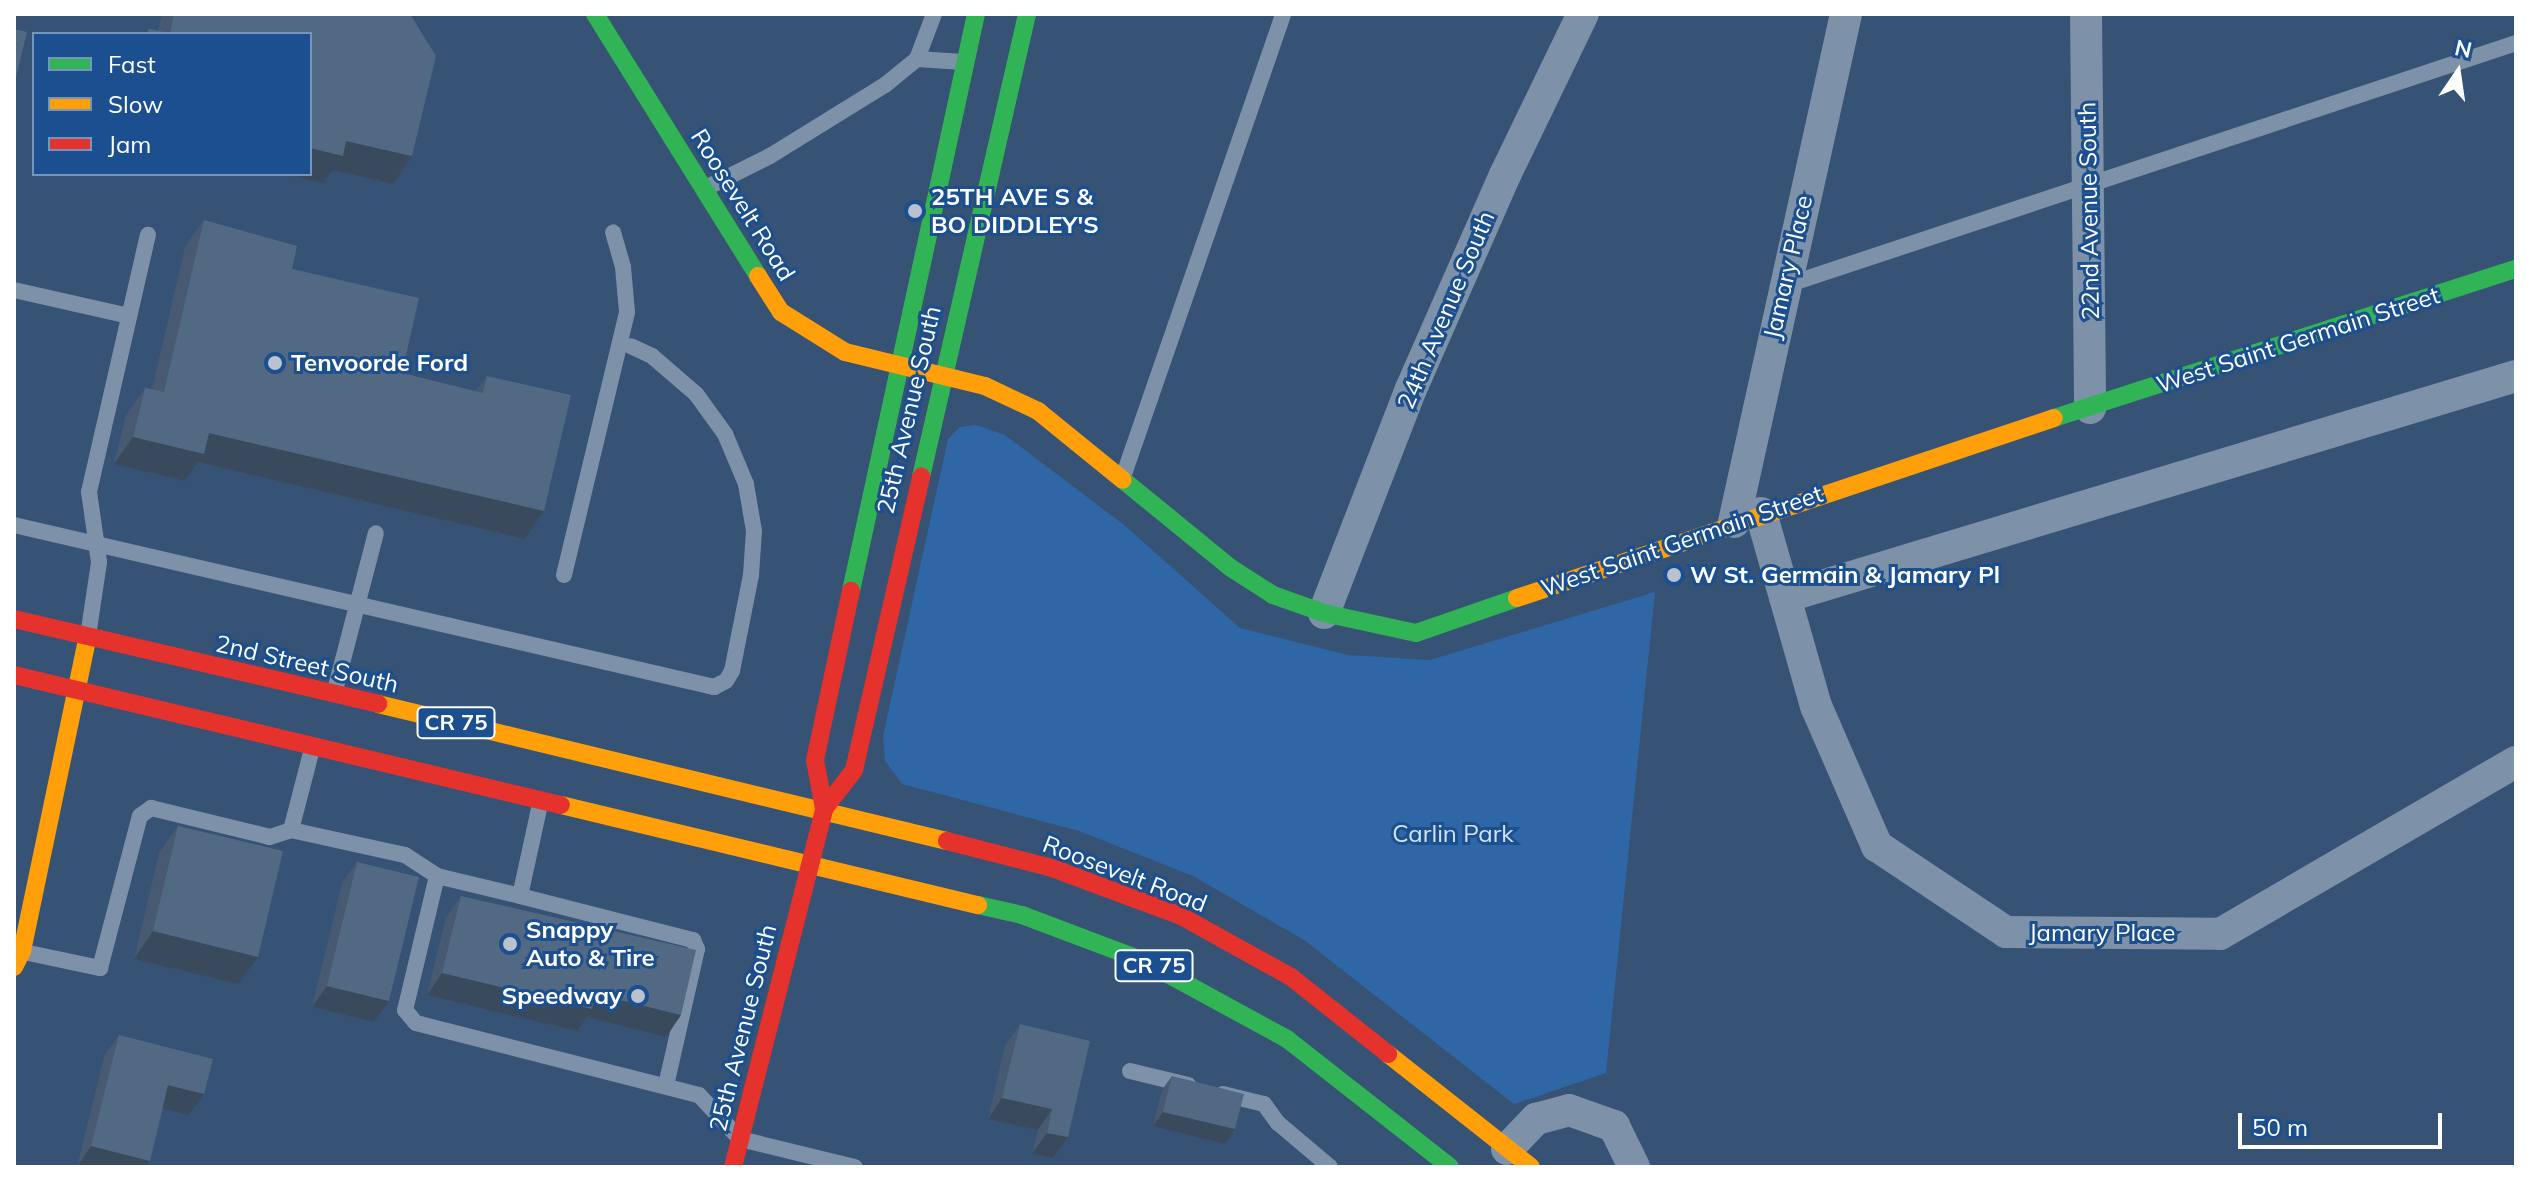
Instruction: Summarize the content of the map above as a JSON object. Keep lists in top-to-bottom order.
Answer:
{
  "streets": {
    "street": [
      "Roosevelt Road",
      "22nd Avenue South",
      "Jamary Place",
      "24th Avenue South",
      "West Saint Germain Street",
      "25th Avenue South",
      "2nd Street South",
      "CR 75"
    ]
  },
  "crossings": [
    ["Roosevelt Road", "West Saint Germain Street"],
    ["Roosevelt Road", "25th Avenue South"],
    ["Roosevelt Road", "2nd Street South"],
    ["22nd Avenue South", "West Saint Germain Street"],
    ["Jamary Place", "West Saint Germain Street"],
    ["24th Avenue South", "West Saint Germain Street"],
    ["West Saint Germain Street", "25th Avenue South"],
    ["25th Avenue South", "2nd Street South"],
    ["25th Avenue South", "CR 75"]
  ],
  "parks": ["Carlin Park"],
  "places": [
    "25TH AVE S & BO DIDDLEY'S",
    "Tenvoorde Ford",
    "W St. Germain & Jamary Pl",
    "Snappy Auto & Tire",
    "Speedway"
  ],
  "legend": ["Fast", "Slow", "Jam"],
  "scale_bar": "50 m",
  "north": "top"
}
